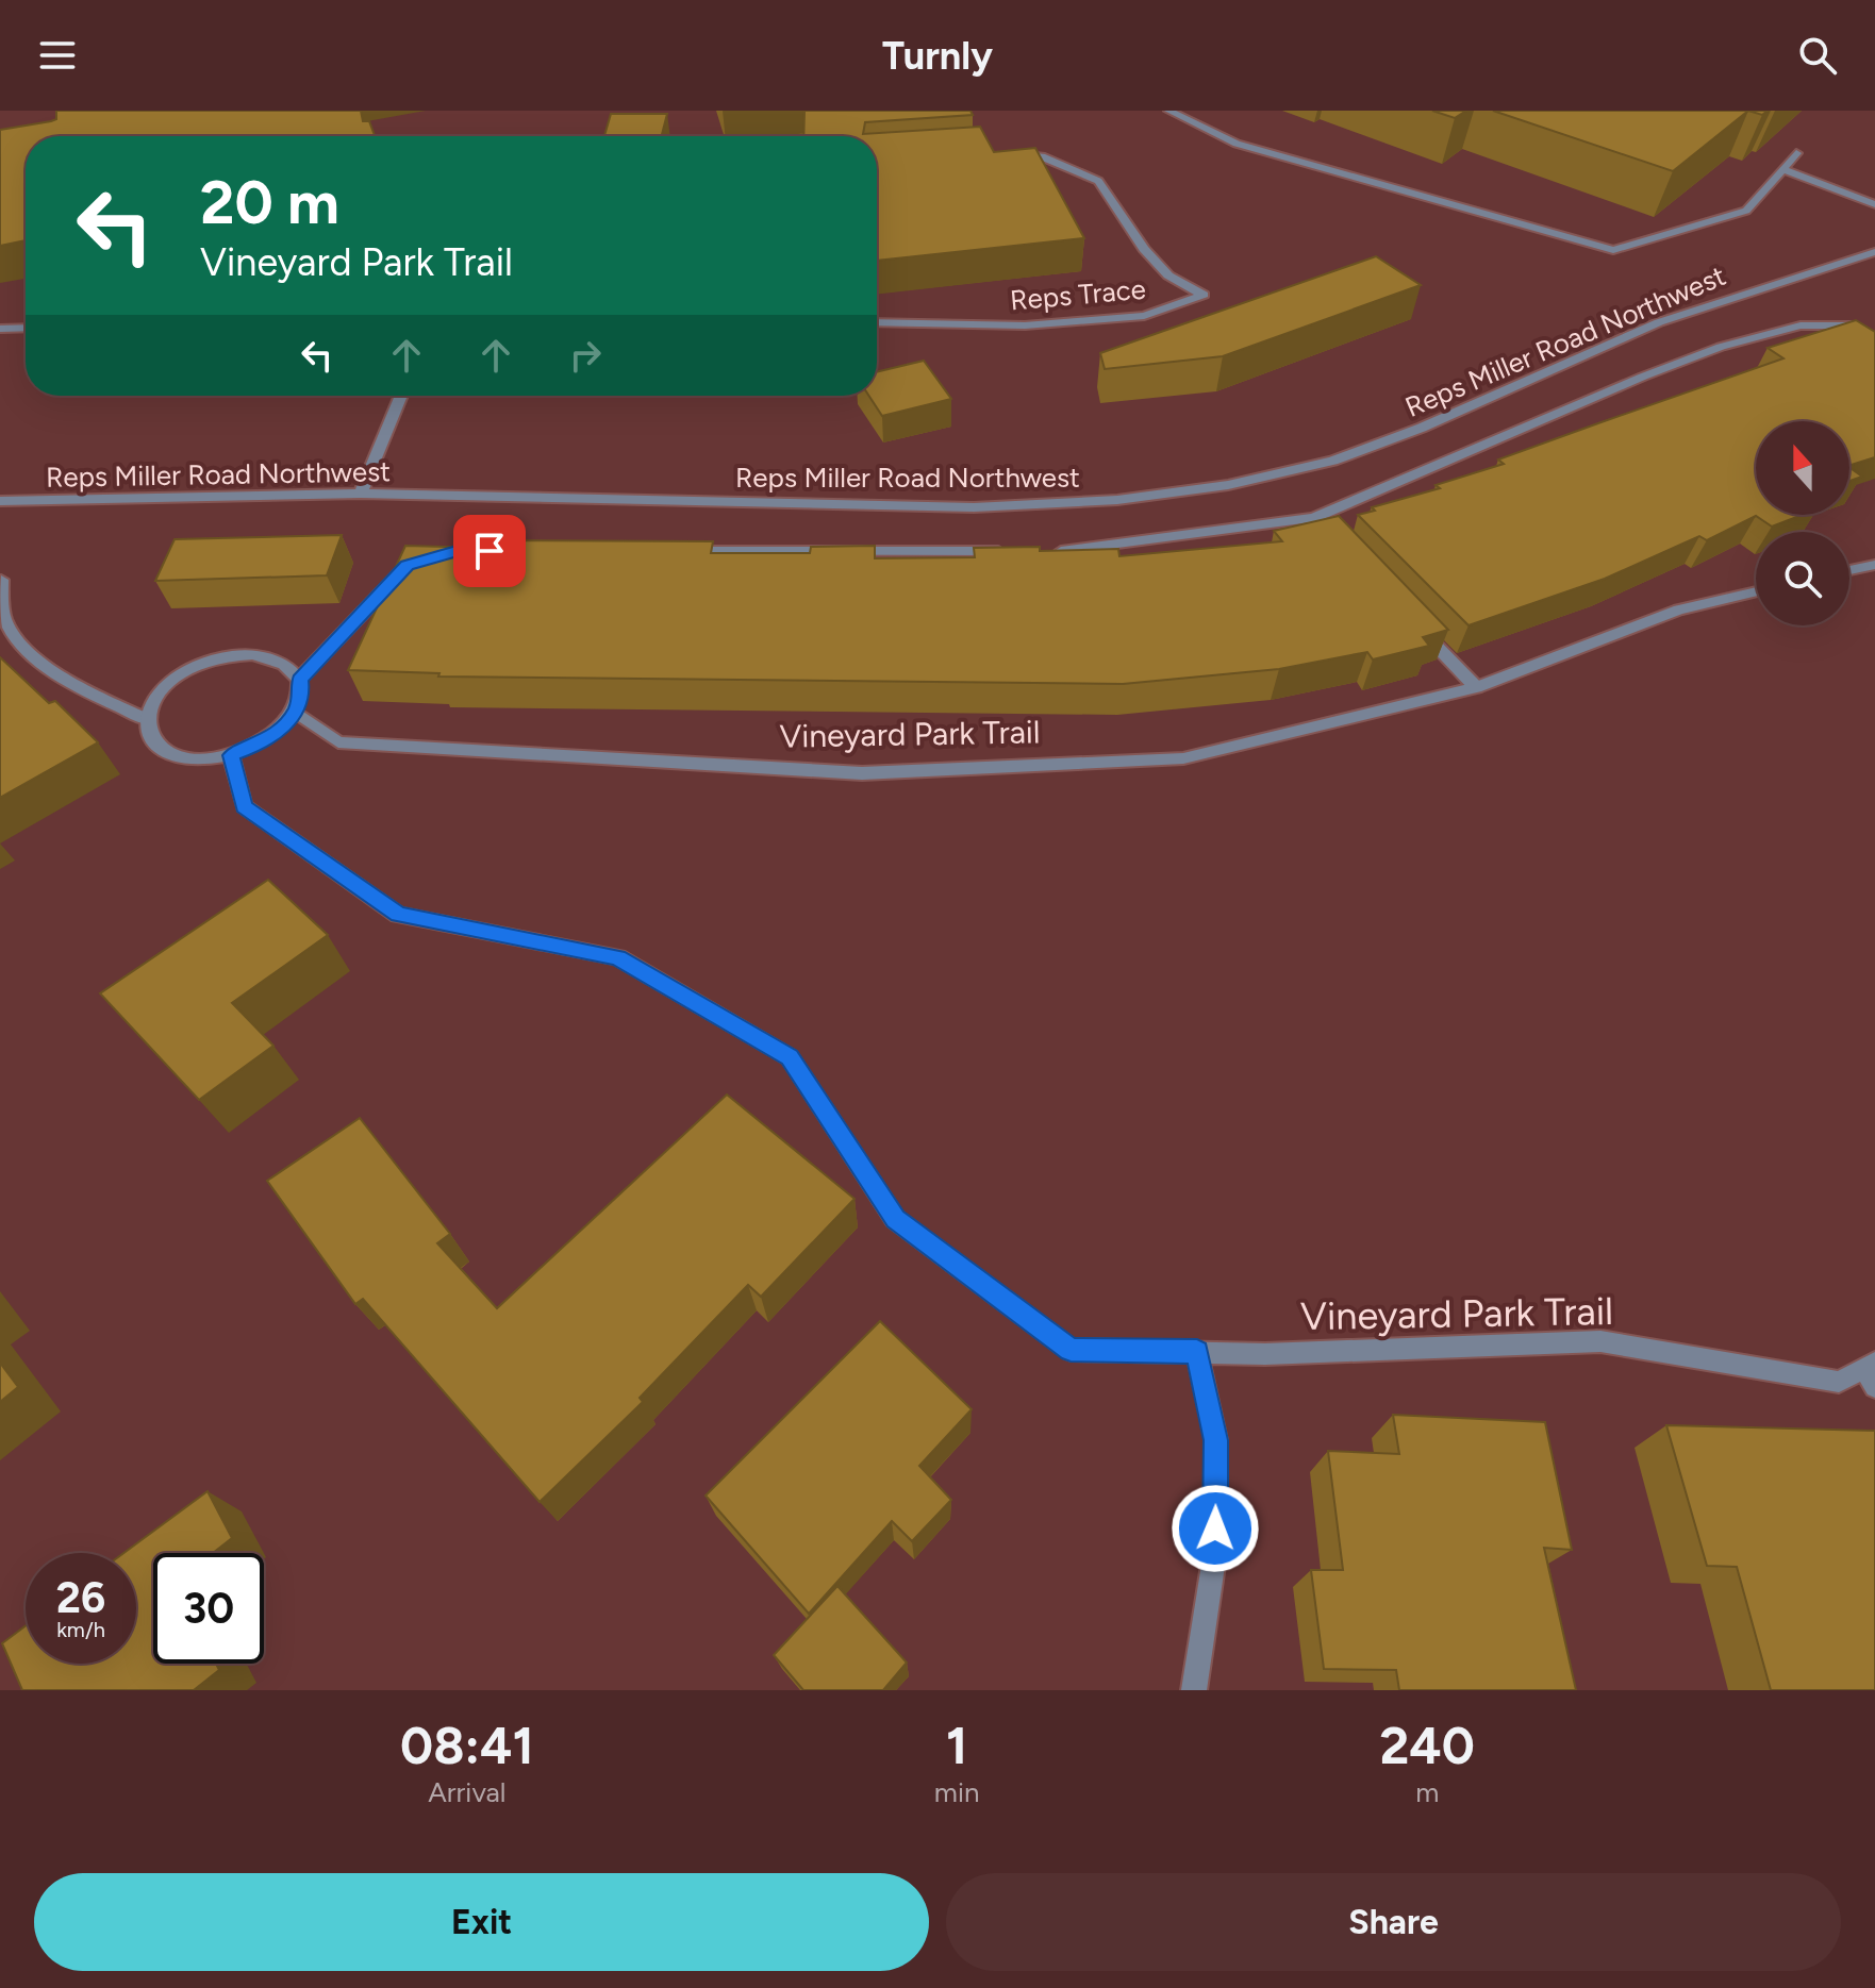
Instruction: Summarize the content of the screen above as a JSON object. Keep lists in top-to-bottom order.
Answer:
{
  "streets": {
    "street": ["Reps Trace", "Reps Miller Road Northwest", "Vineyard Park Trail"]
  },
  "north": "top",
  "page": {
    "header": "Turnly",
    "turn": ["20 m", "Vineyard Park Trail"],
    "speed": "26 km/h",
    "limit": "30",
    "eta": [
      "08:41",
      "Arrival",
      "1",
      "min",
      "240",
      "m"
    ],
    "buttons": ["Exit", "Share"]
  }
}
